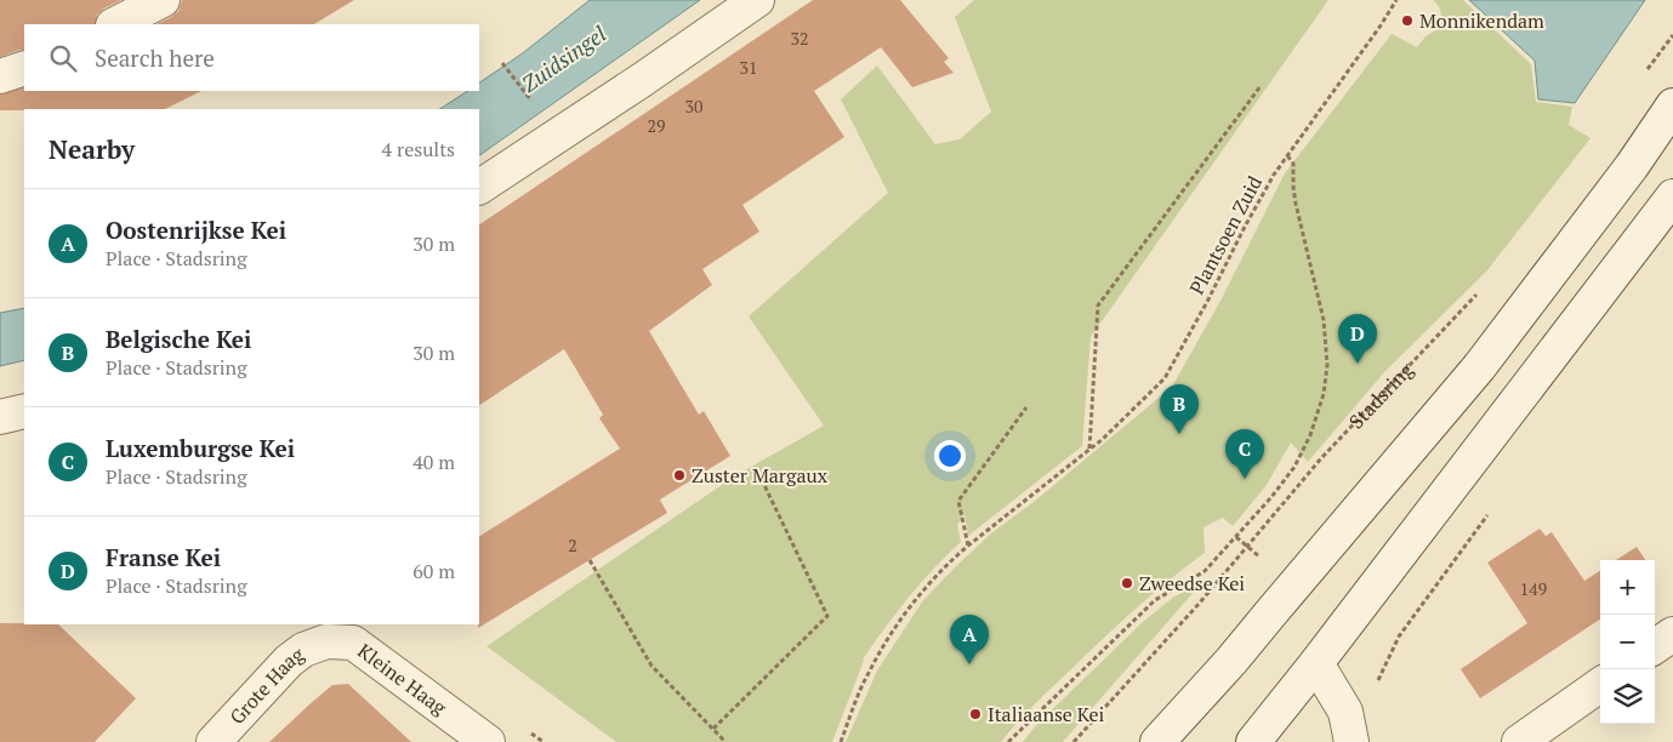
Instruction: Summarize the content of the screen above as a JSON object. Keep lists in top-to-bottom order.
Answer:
{
  "streets": {
    "main road": ["Kleine Haag", "Grote Haag"],
    "path": ["Plantsoen Zuid", "Stadsring"]
  },
  "crossings": [
    ["Kleine Haag", "Grote Haag"]
  ],
  "water": ["Zuidsingel"],
  "places": [
    "Monnikendam",
    "Zuster Margaux",
    "Zweedse Kei",
    "Italiaanse Kei"
  ],
  "house_numbers": [
    "32",
    "31",
    "30",
    "29",
    "2",
    "149"
  ],
  "page": {
    "search": "Search here",
    "heading": ["Nearby", "4 results"],
    "list": [
      {
        "mark": "A",
        "name": "Oostenrijkse Kei",
        "note": "Place · Stadsring",
        "value": "30 m"
      },
      {
        "mark": "B",
        "name": "Belgische Kei",
        "note": "Place · Stadsring",
        "value": "30 m"
      },
      {
        "mark": "C",
        "name": "Luxemburgse Kei",
        "note": "Place · Stadsring",
        "value": "40 m"
      },
      {
        "mark": "D",
        "name": "Franse Kei",
        "note": "Place · Stadsring",
        "value": "60 m"
      }
    ],
    "pins": [
      "D",
      "B",
      "C",
      "A"
    ],
    "map_buttons": ["+", "−"]
  }
}
